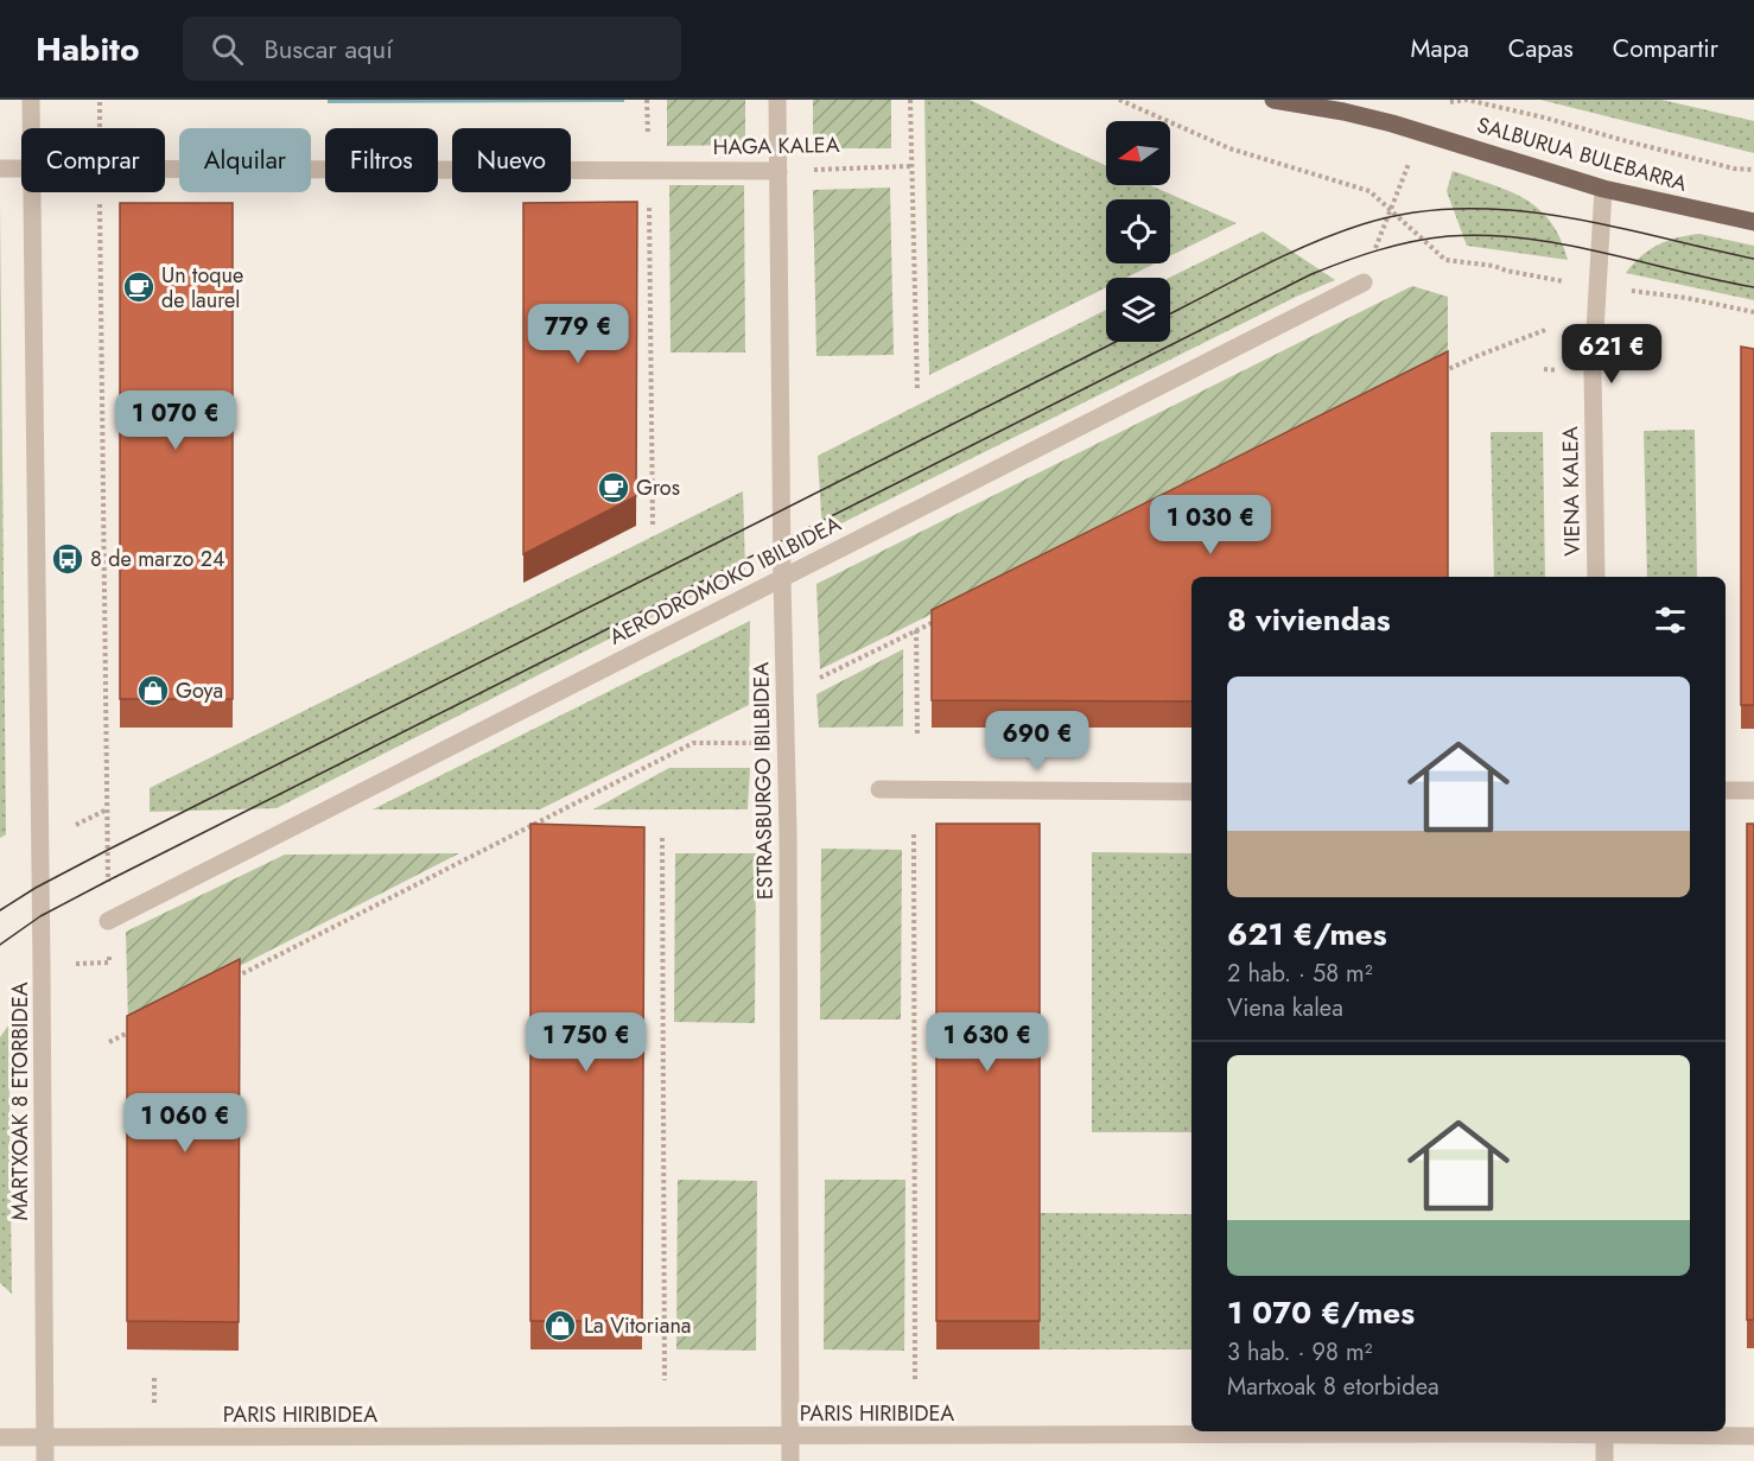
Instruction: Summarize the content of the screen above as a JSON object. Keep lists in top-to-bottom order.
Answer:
{
  "streets": {
    "main road": ["SALBURUA BULEBARRA"],
    "street": [
      "HAGA KALEA",
      "VIENA KALEA",
      "AERODROMOKO IBILBIDEA",
      "ESTRASBURGO IBILBIDEA",
      "MARTXOAK 8 ETORBIDEA",
      "PARIS HIRIBIDEA"
    ]
  },
  "crossings": [
    ["HAGA KALEA", "ESTRASBURGO IBILBIDEA"],
    ["SALBURUA BULEBARRA", "VIENA KALEA"],
    ["AERODROMOKO IBILBIDEA", "ESTRASBURGO IBILBIDEA"],
    ["ESTRASBURGO IBILBIDEA", "PARIS HIRIBIDEA"],
    ["MARTXOAK 8 ETORBIDEA", "PARIS HIRIBIDEA"]
  ],
  "places": {
    "cafe": ["Un toque de laurel", "Gros"],
    "bus stop": ["8 de marzo 24"],
    "shop": ["Goya", "La Vitoriana"]
  },
  "north": "left",
  "page": {
    "header": "Habito",
    "search": "Buscar aquí",
    "nav": ["Mapa", "Capas", "Compartir"],
    "chip": [
      "Comprar",
      "Alquilar",
      "Filtros",
      "Nuevo"
    ],
    "price": [
      "779 €",
      "621 €",
      "1 070 €",
      "1 030 €",
      "690 €",
      "1 750 €",
      "1 630 €",
      "1 060 €"
    ],
    "heading": "8 viviendas",
    "list": [
      {
        "name": "621 €/mes",
        "note": "2 hab. · 58 m² · Viena kalea"
      },
      {
        "name": "1 070 €/mes",
        "note": "3 hab. · 98 m² · Martxoak 8 etorbidea"
      }
    ]
  }
}
